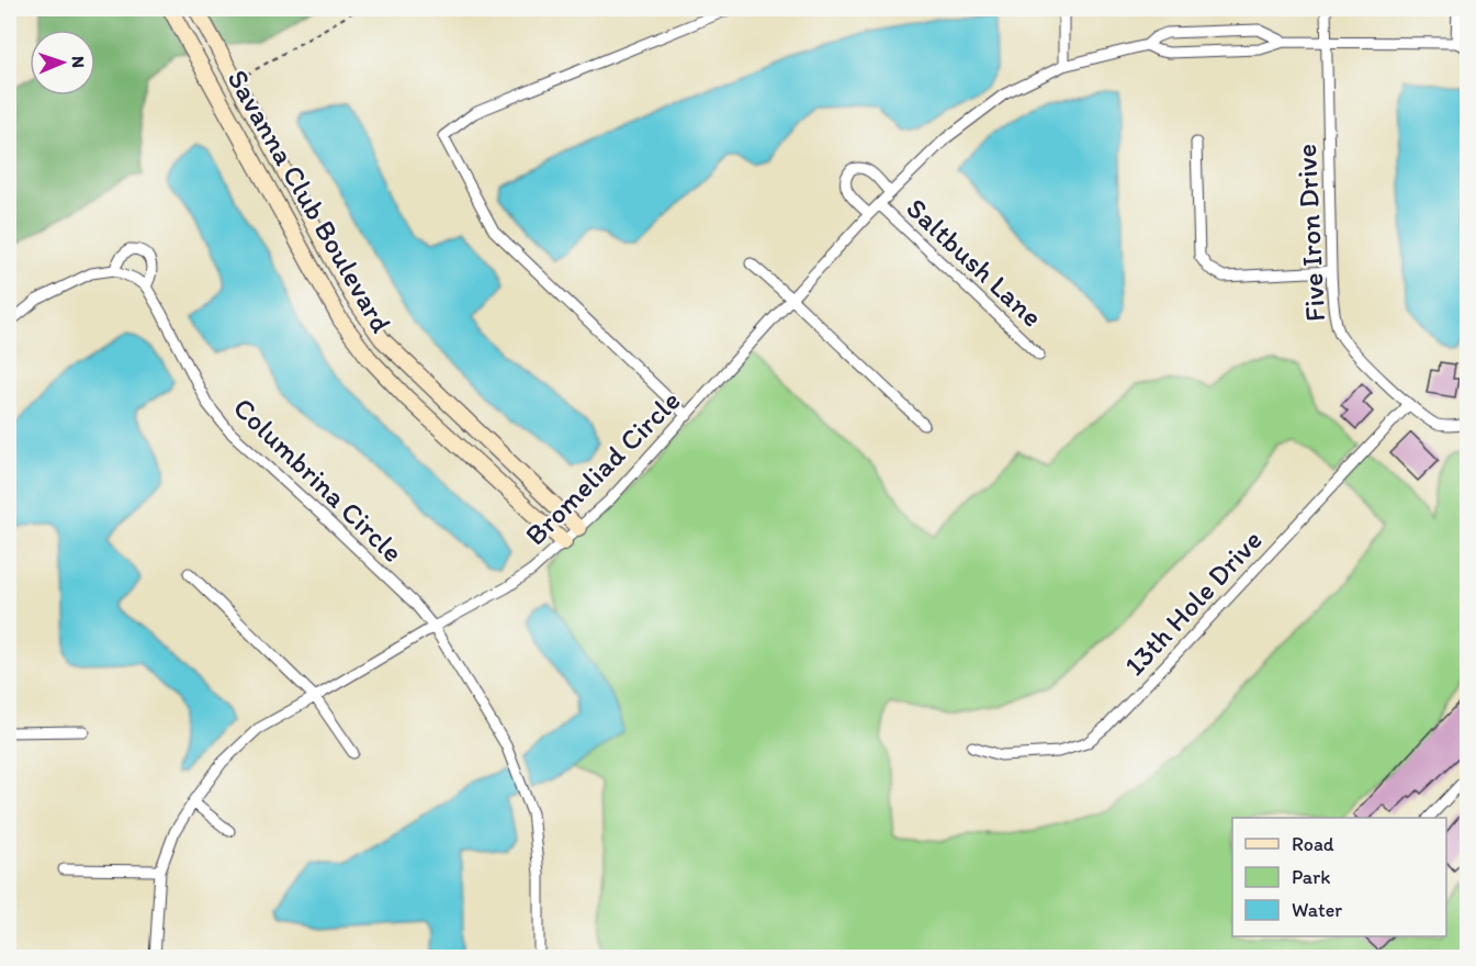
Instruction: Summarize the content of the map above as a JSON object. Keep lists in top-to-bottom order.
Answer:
{
  "streets": {
    "street": [
      "Savanna Club Boulevard",
      "Five Iron Drive",
      "Saltbush Lane",
      "Bromeliad Circle",
      "Columbrina Circle",
      "13th Hole Drive"
    ]
  },
  "crossings": [
    ["Savanna Club Boulevard", "Bromeliad Circle"],
    ["Five Iron Drive", "Bromeliad Circle"],
    ["Five Iron Drive", "13th Hole Drive"],
    ["Saltbush Lane", "Bromeliad Circle"],
    ["Bromeliad Circle", "Columbrina Circle"]
  ],
  "legend": ["Road", "Park", "Water"],
  "north": "right"
}
